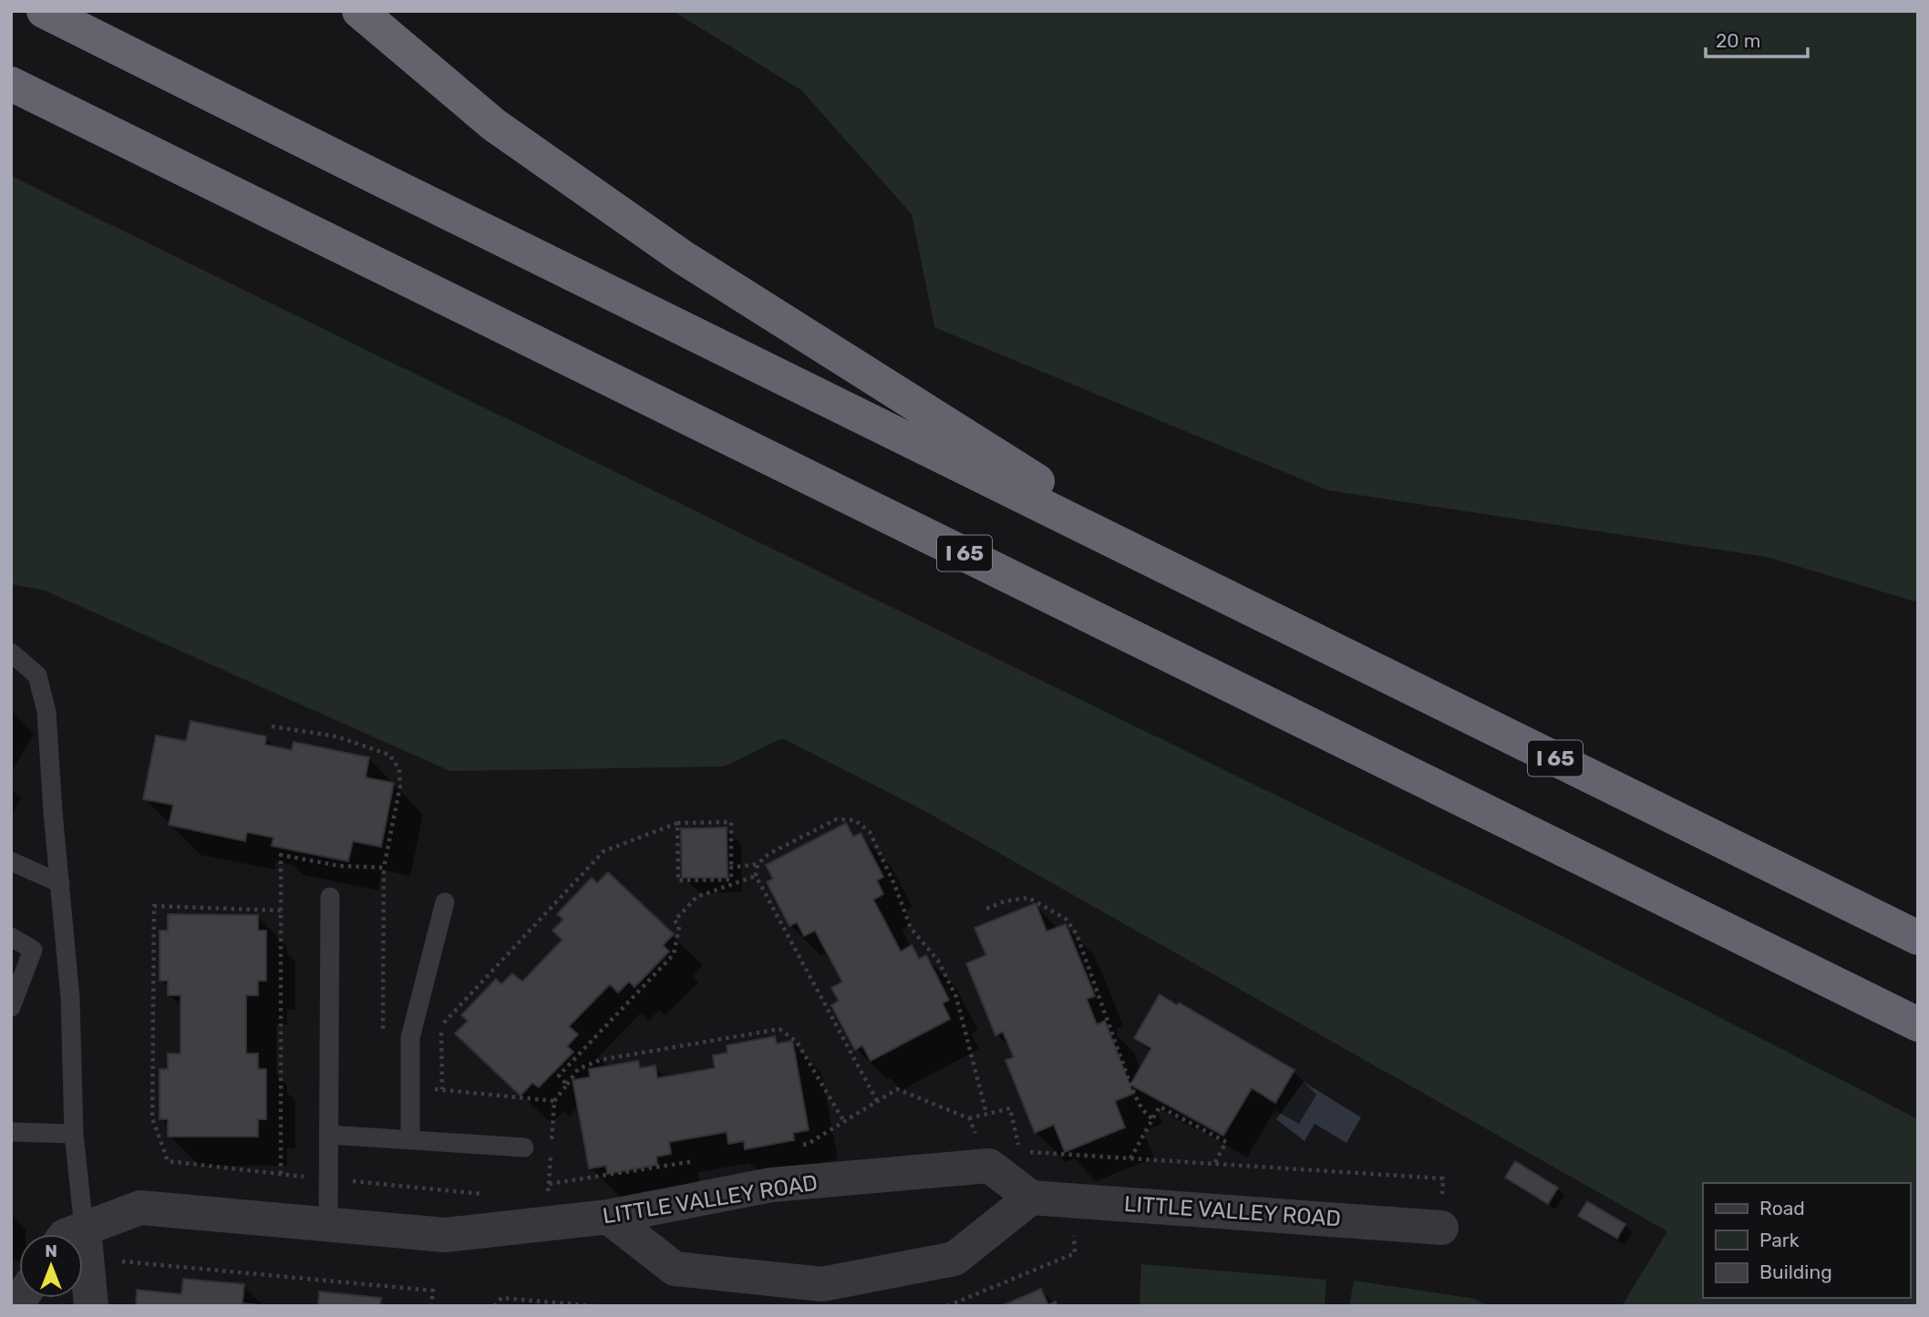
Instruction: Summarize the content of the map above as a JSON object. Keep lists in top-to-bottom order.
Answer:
{
  "streets": {
    "highway": ["I 65"],
    "street": ["LITTLE VALLEY ROAD"]
  },
  "legend": ["Road", "Park", "Building"],
  "scale_bar": "20 m",
  "north": "top"
}
